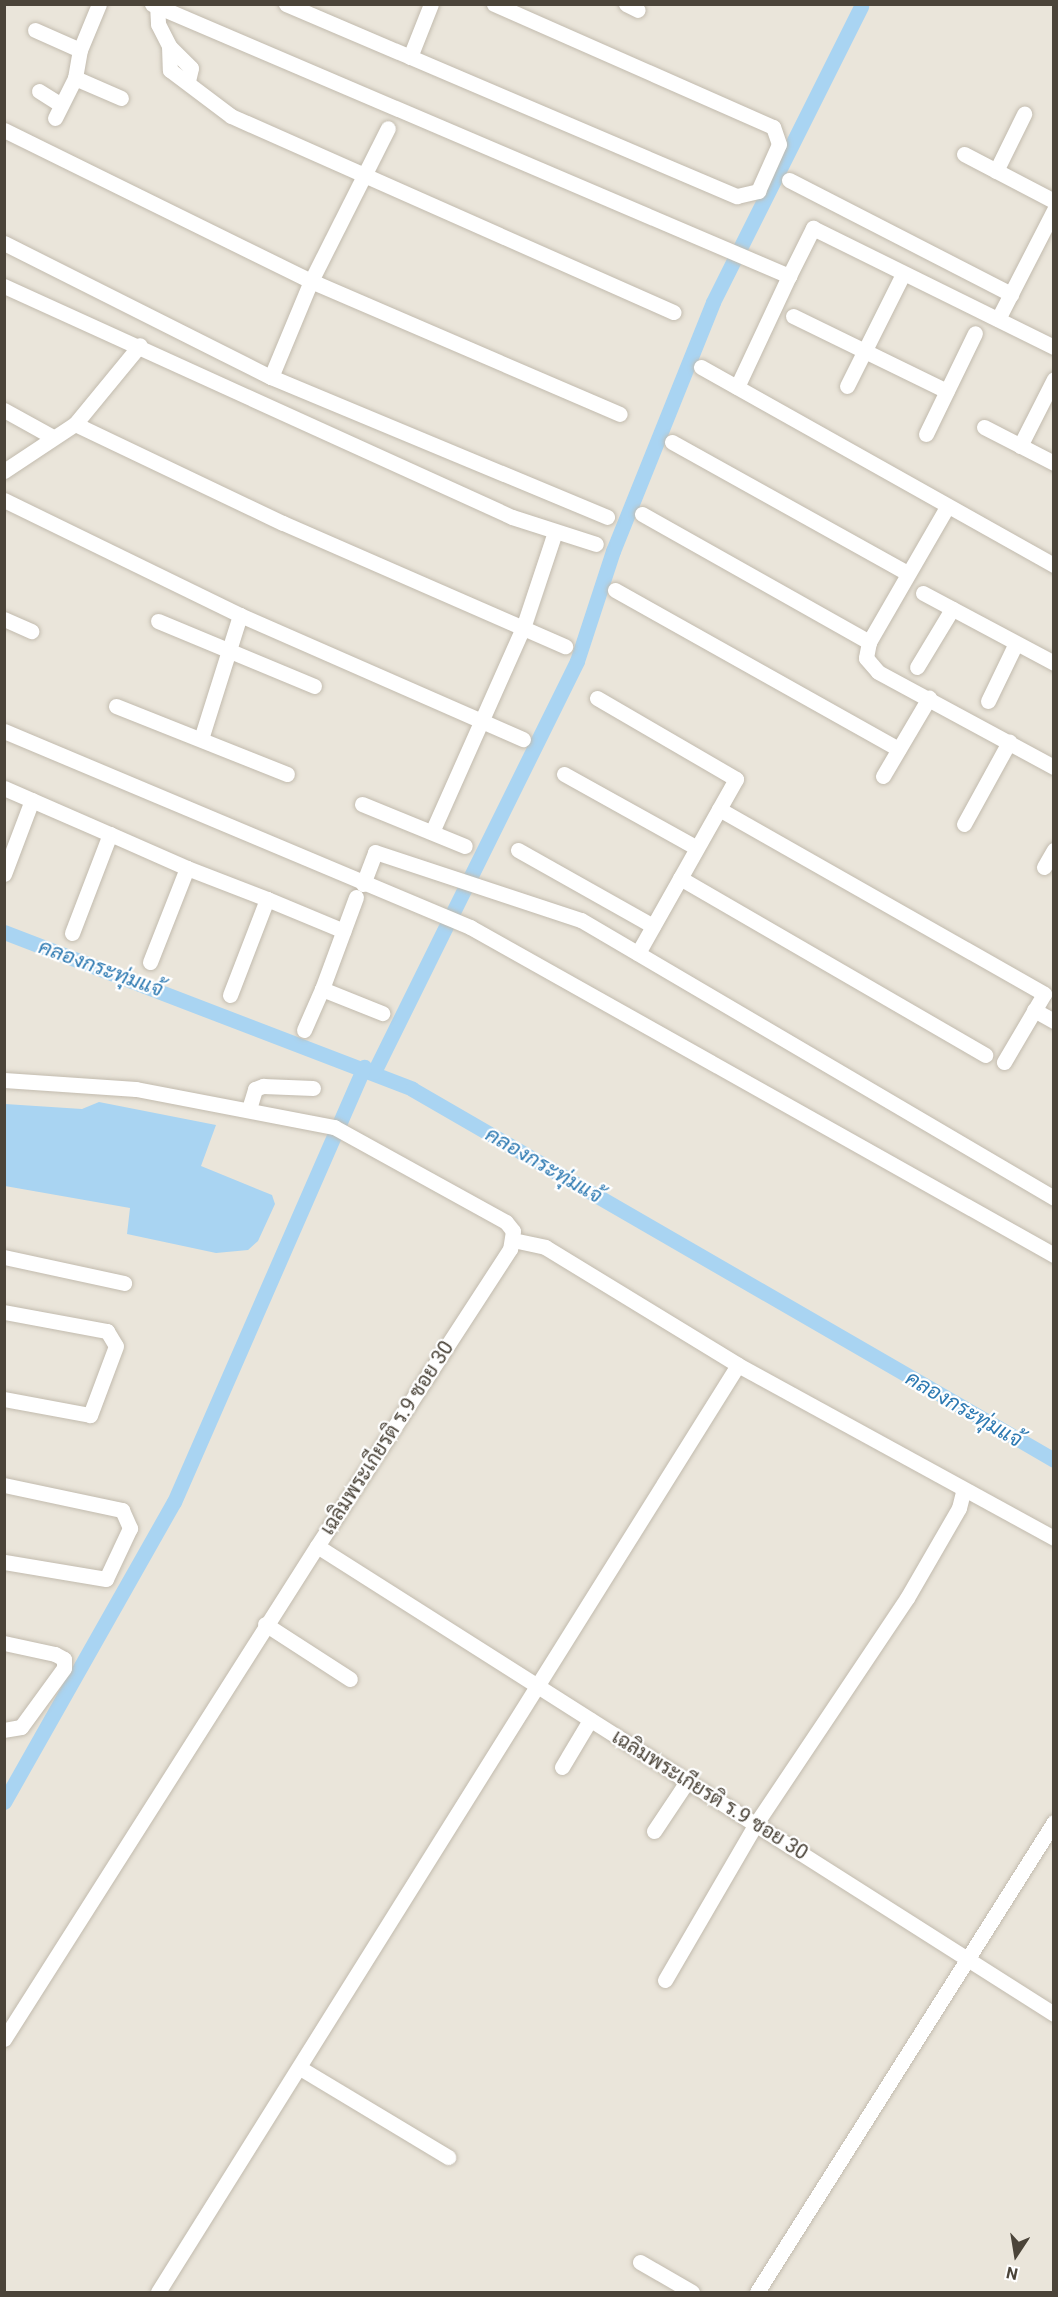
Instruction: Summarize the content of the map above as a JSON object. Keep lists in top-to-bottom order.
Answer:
{
  "streets": {
    "street": ["เฉลิมพระเกียรติ ร.9 ซอย 30"]
  },
  "water": ["คลองกระทุ่มแจ้"],
  "north": "bottom"
}
